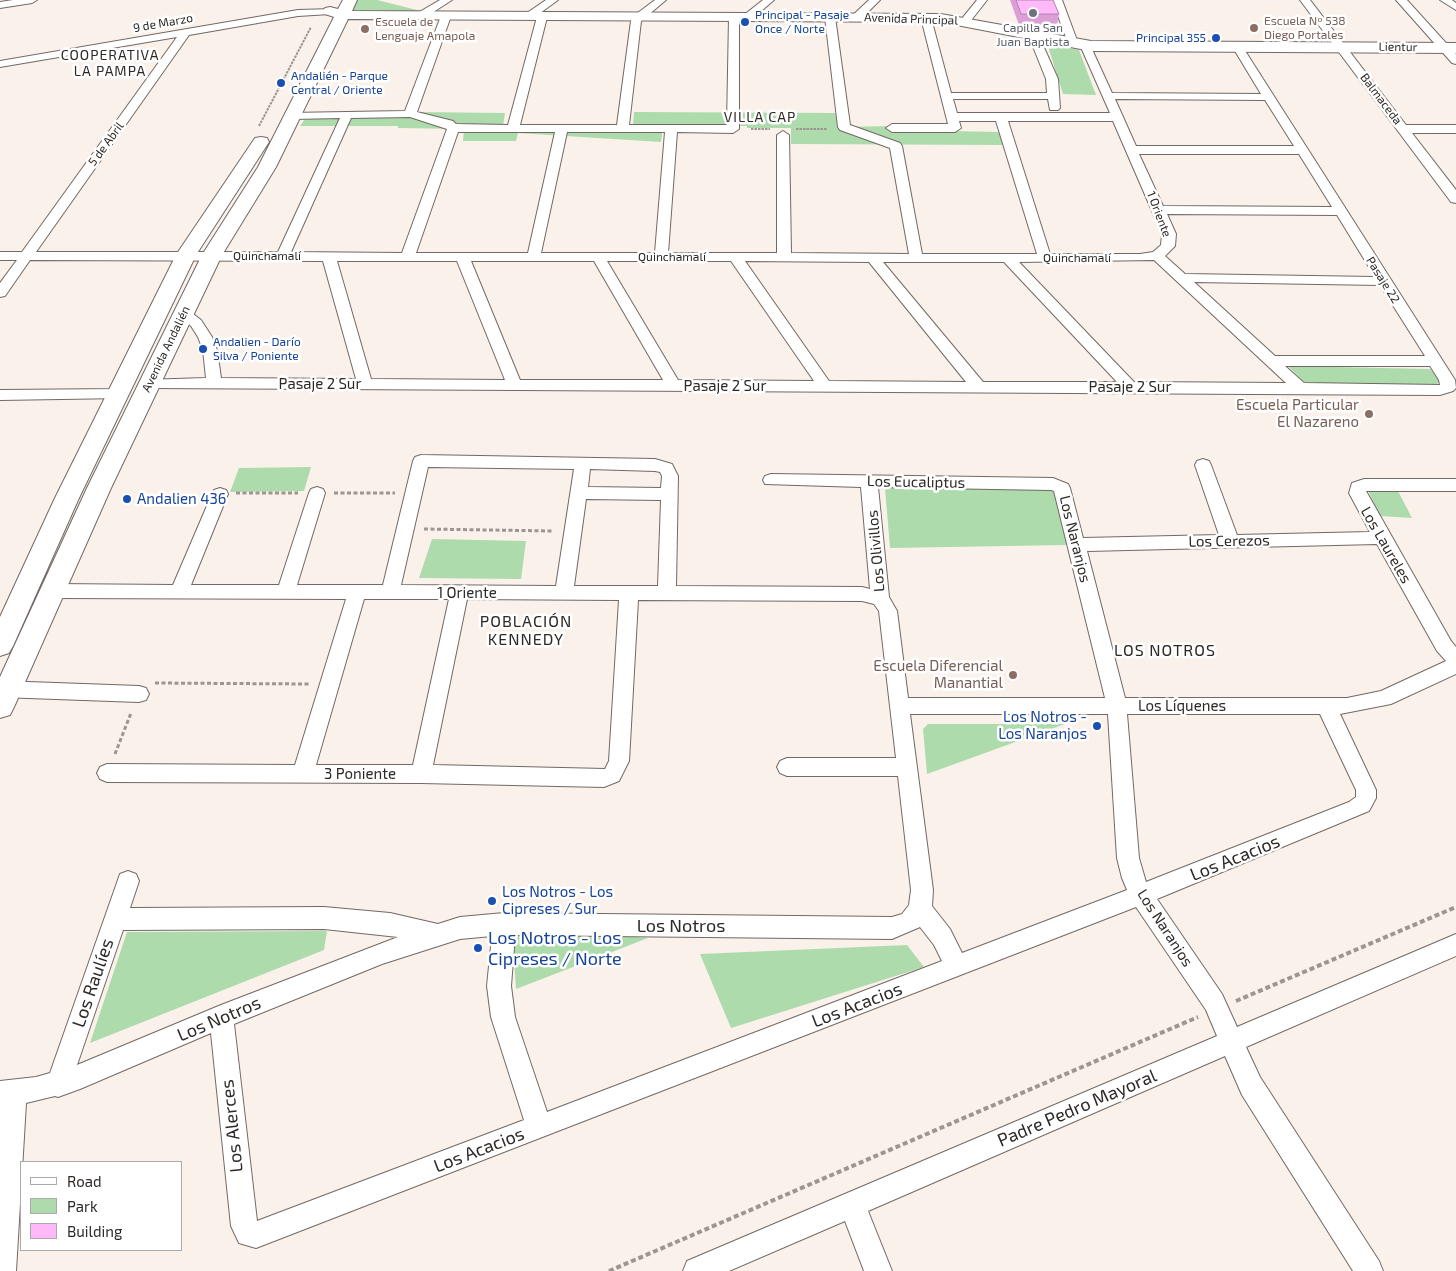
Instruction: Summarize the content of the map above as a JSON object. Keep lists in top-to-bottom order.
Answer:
{
  "streets": {
    "main road": ["Avenida Principal", "Lientur", "Avenida Andalién"],
    "street": [
      "9 de Marzo",
      "Balmaceda",
      "5 de Abril",
      "1 Oriente",
      "Quinchamalí",
      "Pasaje 22",
      "Pasaje 2 Sur",
      "Los Eucaliptus",
      "Los Naranjos",
      "Los Cerezos",
      "Los Laureles",
      "Los Olivillos",
      "Los Líquenes",
      "3 Poniente",
      "Los Acacios",
      "Los Notros",
      "Los Raulíes",
      "Padre Pedro Mayoral",
      "Los Alerces"
    ]
  },
  "crossings": [
    ["Avenida Principal", "9 de Marzo"],
    ["Avenida Principal", "Lientur"],
    ["Avenida Principal", "Balmaceda"],
    ["Avenida Principal", "1 Oriente"],
    ["Avenida Principal", "Pasaje 22"],
    ["Avenida Principal", "Avenida Andalién"],
    ["9 de Marzo", "5 de Abril"],
    ["9 de Marzo", "Avenida Andalién"],
    ["Lientur", "Balmaceda"],
    ["1 Oriente", "Quinchamalí"],
    ["1 Oriente", "Pasaje 22"],
    ["1 Oriente", "Avenida Andalién"],
    ["1 Oriente", "Pasaje 2 Sur"],
    ["1 Oriente", "Los Olivillos"],
    ["1 Oriente", "3 Poniente"],
    ["Quinchamalí", "Avenida Andalién"],
    ["Pasaje 22", "Pasaje 2 Sur"],
    ["Avenida Andalién", "Pasaje 2 Sur"],
    ["Los Eucaliptus", "Los Naranjos"],
    ["Los Eucaliptus", "Los Olivillos"],
    ["Los Naranjos", "Los Cerezos"],
    ["Los Naranjos", "Los Líquenes"],
    ["Los Naranjos", "Los Acacios"],
    ["Los Naranjos", "Padre Pedro Mayoral"],
    ["Los Cerezos", "Los Laureles"],
    ["Los Olivillos", "Los Líquenes"],
    ["Los Líquenes", "Los Acacios"],
    ["Los Acacios", "Los Alerces"],
    ["Los Notros", "Los Raulíes"],
    ["Los Notros", "Los Alerces"]
  ],
  "districts": [
    "COOPERATIVA LA PAMPA",
    "VILLA CAP",
    "POBLACIÓN KENNEDY",
    "LOS NOTROS"
  ],
  "places": [
    "Capilla San Juan Baptista",
    "Principal - Pasaje Once / Norte",
    "Escuela Nº 538 Diego Portales",
    "Escuela de Lenguaje Amapola",
    "Principal 355",
    "Andalién - Parque Central / Oriente",
    "Andalien - Darío Silva / Poniente",
    "Escuela Particular El Nazareno",
    "Andalien 436",
    "Escuela Diferencial Manantial",
    "Los Notros - Los Naranjos",
    "Los Notros - Los Cipreses / Sur",
    "Los Notros - Los Cipreses / Norte"
  ],
  "legend": ["Road", "Park", "Building"]
}
